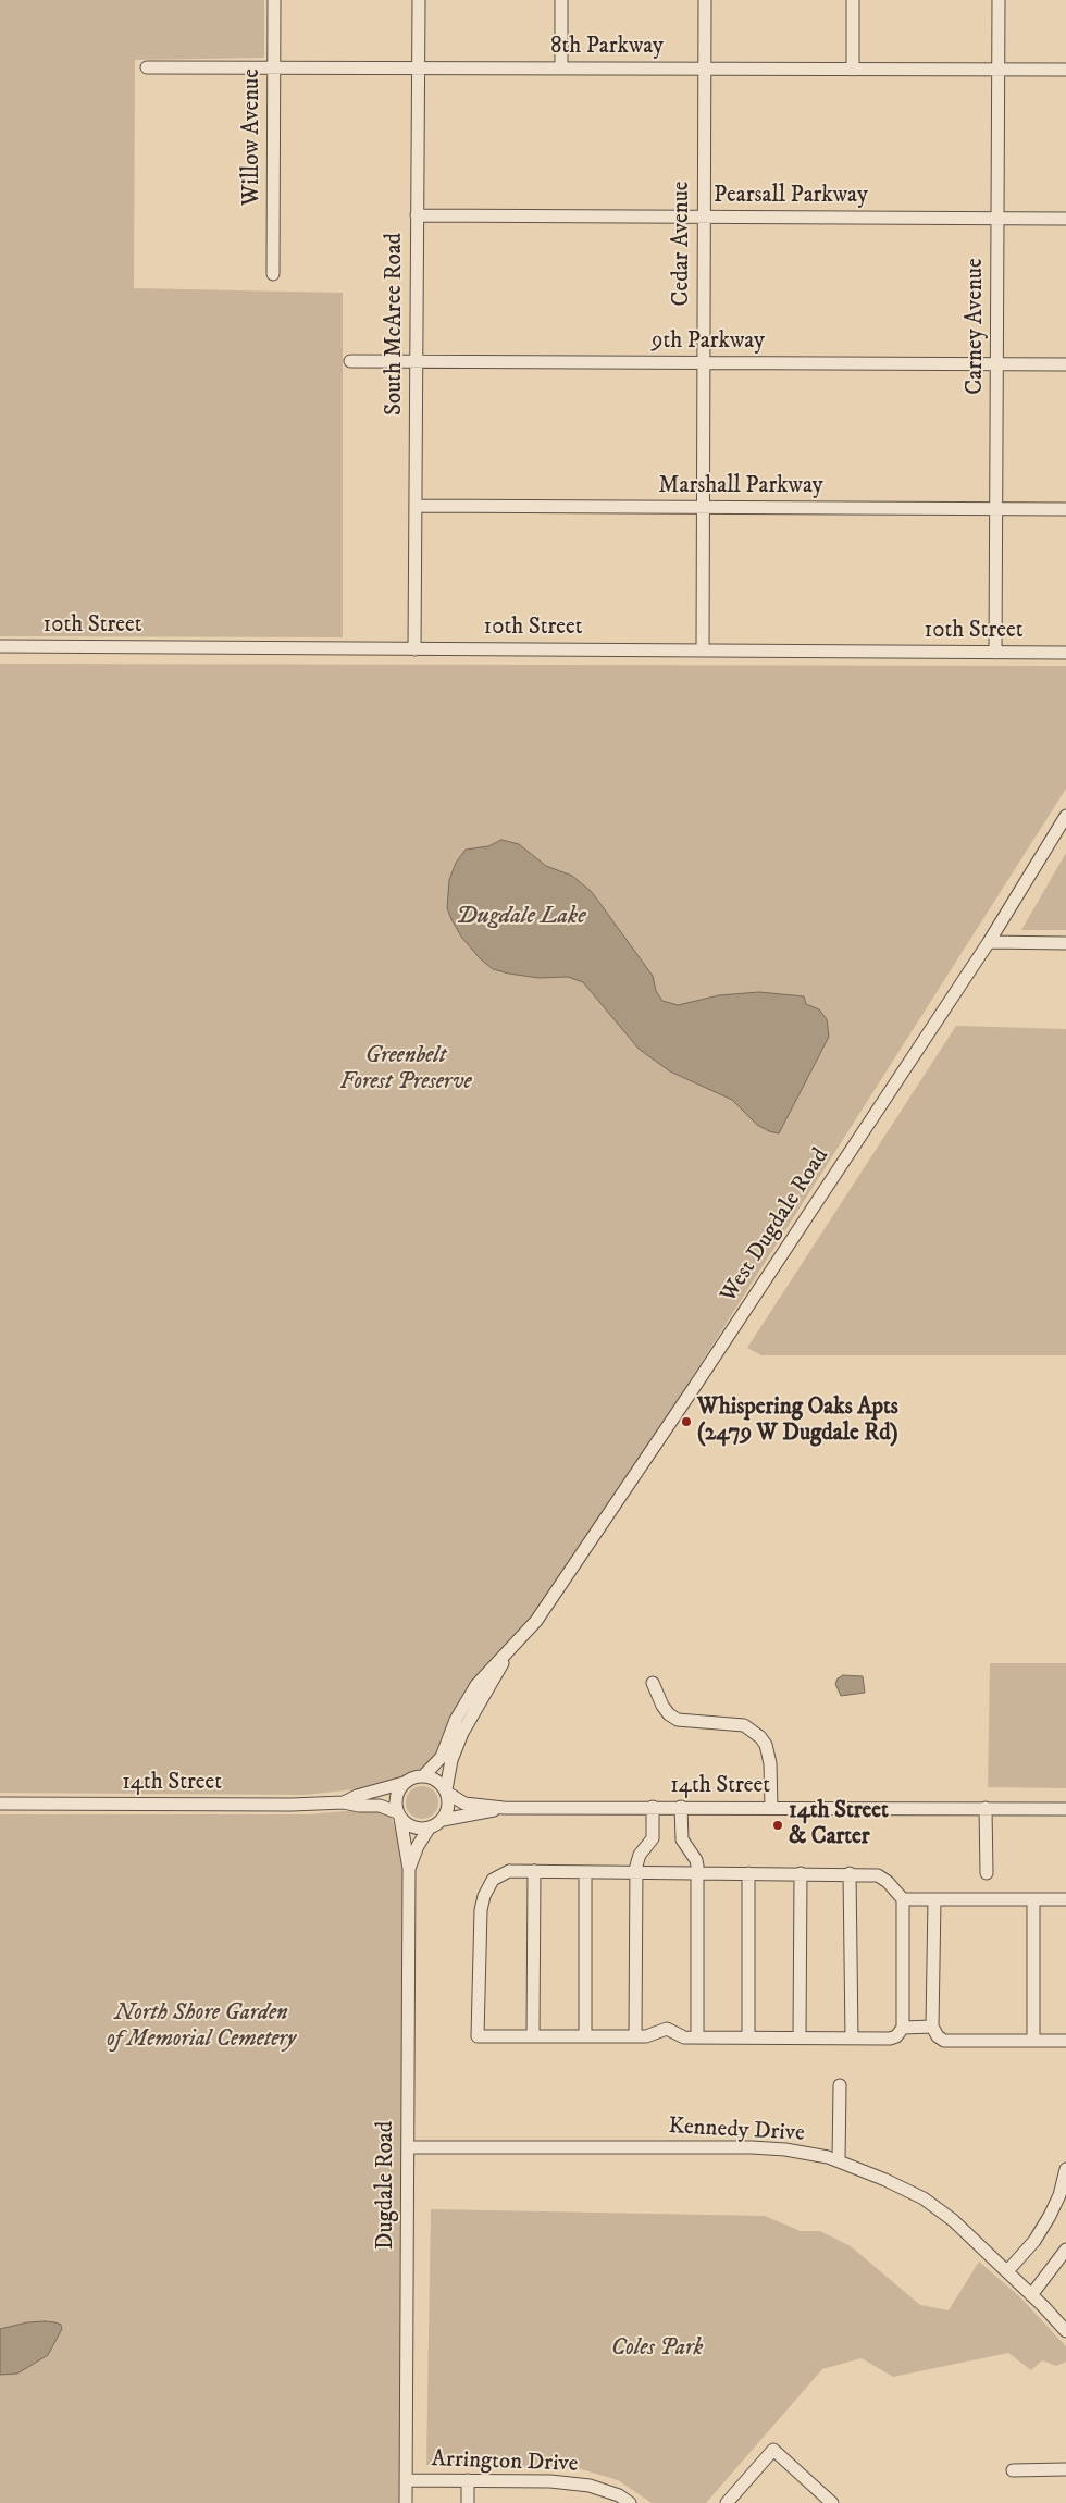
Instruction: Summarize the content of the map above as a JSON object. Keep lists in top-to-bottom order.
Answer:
{
  "streets": {
    "street": [
      "8th Parkway",
      "Willow Avenue",
      "Pearsall Parkway",
      "Cedar Avenue",
      "South McAree Road",
      "Carney Avenue",
      "9th Parkway",
      "Marshall Parkway",
      "10th Street",
      "West Dugdale Road",
      "14th Street",
      "Kennedy Drive",
      "Dugdale Road",
      "Arrington Drive"
    ]
  },
  "crossings": [
    ["8th Parkway", "Willow Avenue"],
    ["8th Parkway", "Cedar Avenue"],
    ["8th Parkway", "South McAree Road"],
    ["8th Parkway", "Carney Avenue"],
    ["Pearsall Parkway", "Cedar Avenue"],
    ["Pearsall Parkway", "South McAree Road"],
    ["Pearsall Parkway", "Carney Avenue"],
    ["Cedar Avenue", "9th Parkway"],
    ["Cedar Avenue", "Marshall Parkway"],
    ["Cedar Avenue", "10th Street"],
    ["South McAree Road", "9th Parkway"],
    ["South McAree Road", "Marshall Parkway"],
    ["South McAree Road", "10th Street"],
    ["Carney Avenue", "9th Parkway"],
    ["Carney Avenue", "Marshall Parkway"],
    ["Carney Avenue", "10th Street"],
    ["Kennedy Drive", "Dugdale Road"],
    ["Dugdale Road", "Arrington Drive"]
  ],
  "water": ["Dugdale Lake"],
  "parks": ["Greenbelt Forest Preserve", "North Shore Garden of Memorial Cemetery", "Coles Park"],
  "places": ["Whispering Oaks Apts (2479 W Dugdale Rd)", "14th Street & Carter"]
}
